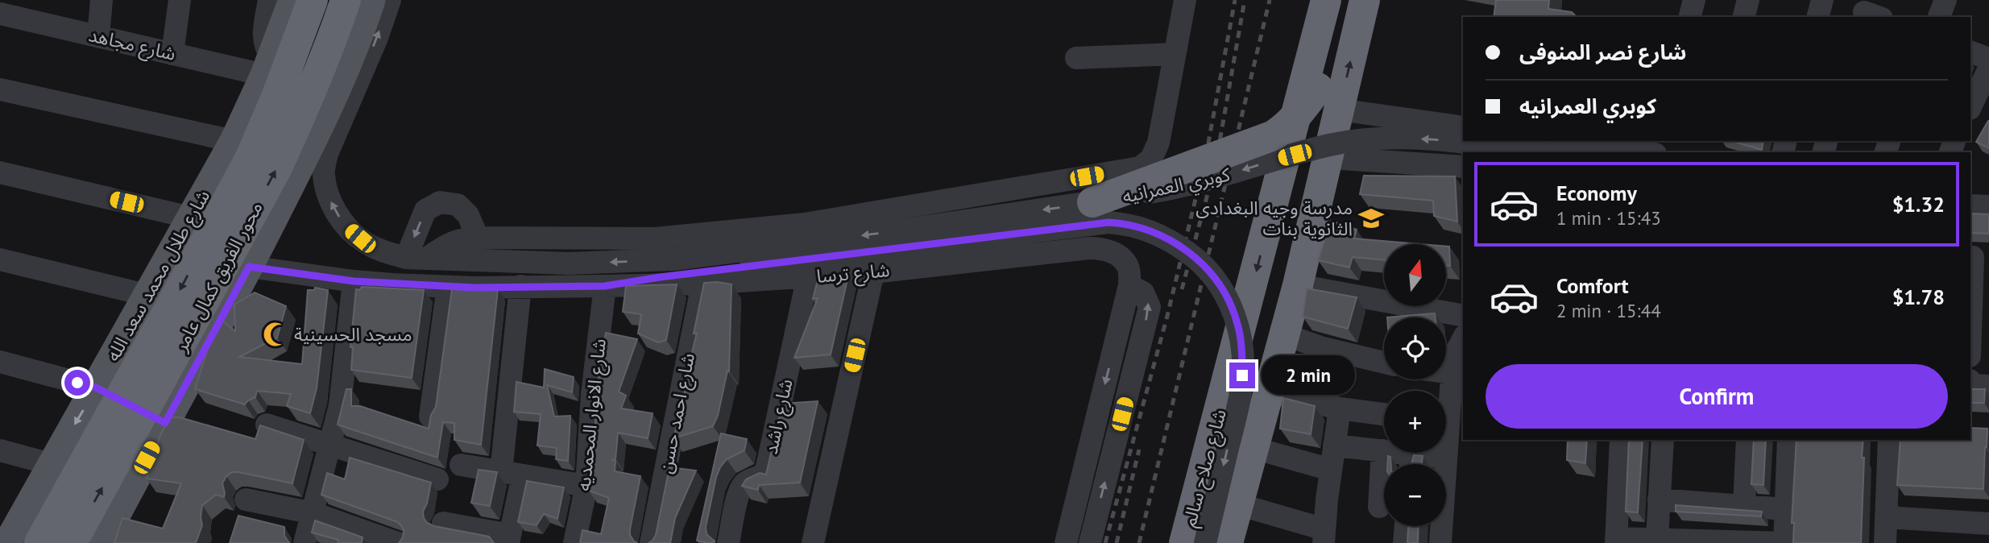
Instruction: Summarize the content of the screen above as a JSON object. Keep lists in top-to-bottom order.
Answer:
{
  "streets": {
    "highway": ["محور الفريق كمال عامر", "شارع صلاح سالم"],
    "main road": ["شارع طلال محمد سعد الله"],
    "street": [
      "شارع مجاهد",
      "كوبري العمرانيه",
      "شارع ترسا",
      "شارع احمد حسن",
      "شارع الانوار المحمديه",
      "شارع راشد"
    ]
  },
  "crossings": [
    ["شارع مجاهد", "شارع طلال محمد سعد الله"],
    ["كوبري العمرانيه", "شارع ترسا"],
    ["كوبري العمرانيه", "شارع الانوار المحمديه"],
    ["شارع ترسا", "شارع احمد حسن"],
    ["شارع ترسا", "شارع الانوار المحمديه"],
    ["شارع ترسا", "شارع راشد"]
  ],
  "places": {
    "school or university": ["مدرسة وجيه البغدادى الثانوية بنات"],
    "mosque": ["مسجد الحسينية"]
  },
  "north": "top",
  "page": {
    "banner": ["شارع نصر المنوفى", "كوبري العمرانيه"],
    "list": [
      {
        "name": "Economy",
        "note": "1 min · 15:43",
        "value": "$1.32"
      },
      {
        "name": "Comfort",
        "note": "2 min · 15:44",
        "value": "$1.78"
      }
    ],
    "map_buttons": ["+", "−"],
    "buttons": "Confirm",
    "bubble": "2 min"
  }
}
